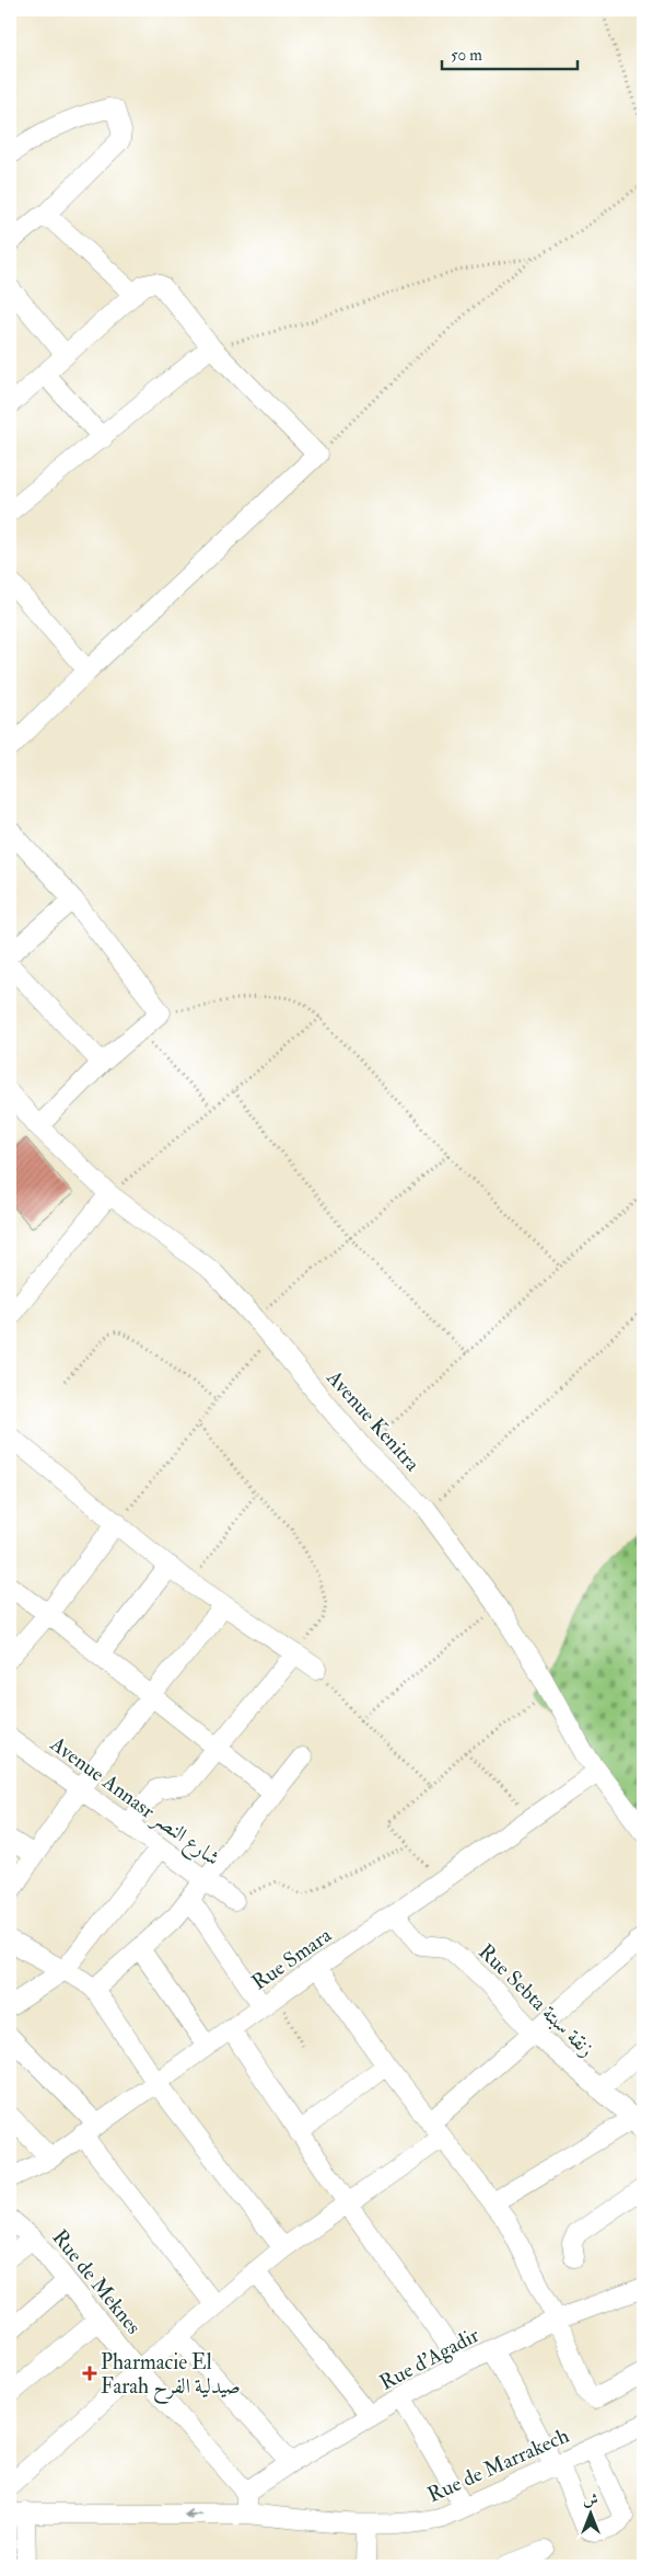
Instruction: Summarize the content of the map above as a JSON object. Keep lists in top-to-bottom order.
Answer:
{
  "streets": {
    "street": [
      "Avenue Kenitra",
      "Avenue Annasr شارع النصر",
      "Rue Smara",
      "Rue Sebta زنقة سبتة",
      "Rue de Meknes",
      "Rue d'Agadir",
      "Rue de Marrakech"
    ]
  },
  "crossings": [
    ["Avenue Kenitra", "Rue Smara"],
    ["Rue Smara", "Rue Sebta زنقة سبتة"],
    ["Rue de Meknes", "Rue d'Agadir"]
  ],
  "places": {
    "health": ["Pharmacie El Farah صيدلية الفرح"]
  },
  "scale_bar": "50 m",
  "north": "top"
}
